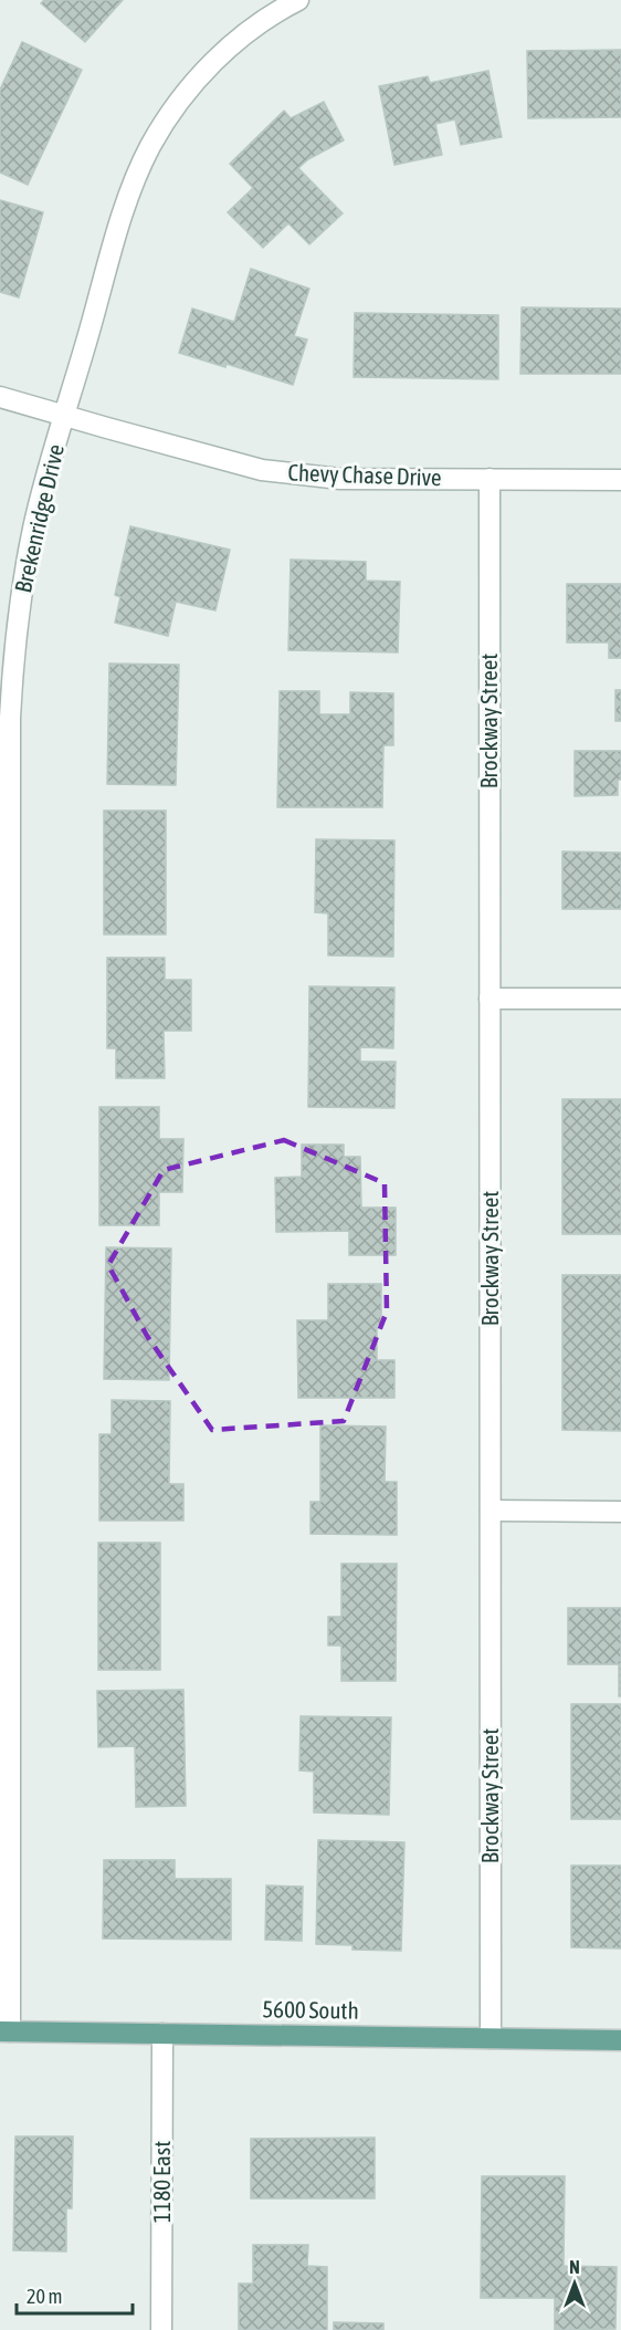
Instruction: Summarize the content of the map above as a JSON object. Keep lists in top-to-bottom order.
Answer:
{
  "streets": {
    "main road": ["5600 South"],
    "street": [
      "Chevy Chase Drive",
      "Brekenridge Drive",
      "Brockway Street",
      "1180 East"
    ]
  },
  "crossings": [
    ["Chevy Chase Drive", "Brekenridge Drive"],
    ["Chevy Chase Drive", "Brockway Street"],
    ["Brekenridge Drive", "5600 South"],
    ["Brockway Street", "5600 South"],
    ["5600 South", "1180 East"]
  ],
  "scale_bar": "20 m",
  "north": "top"
}
